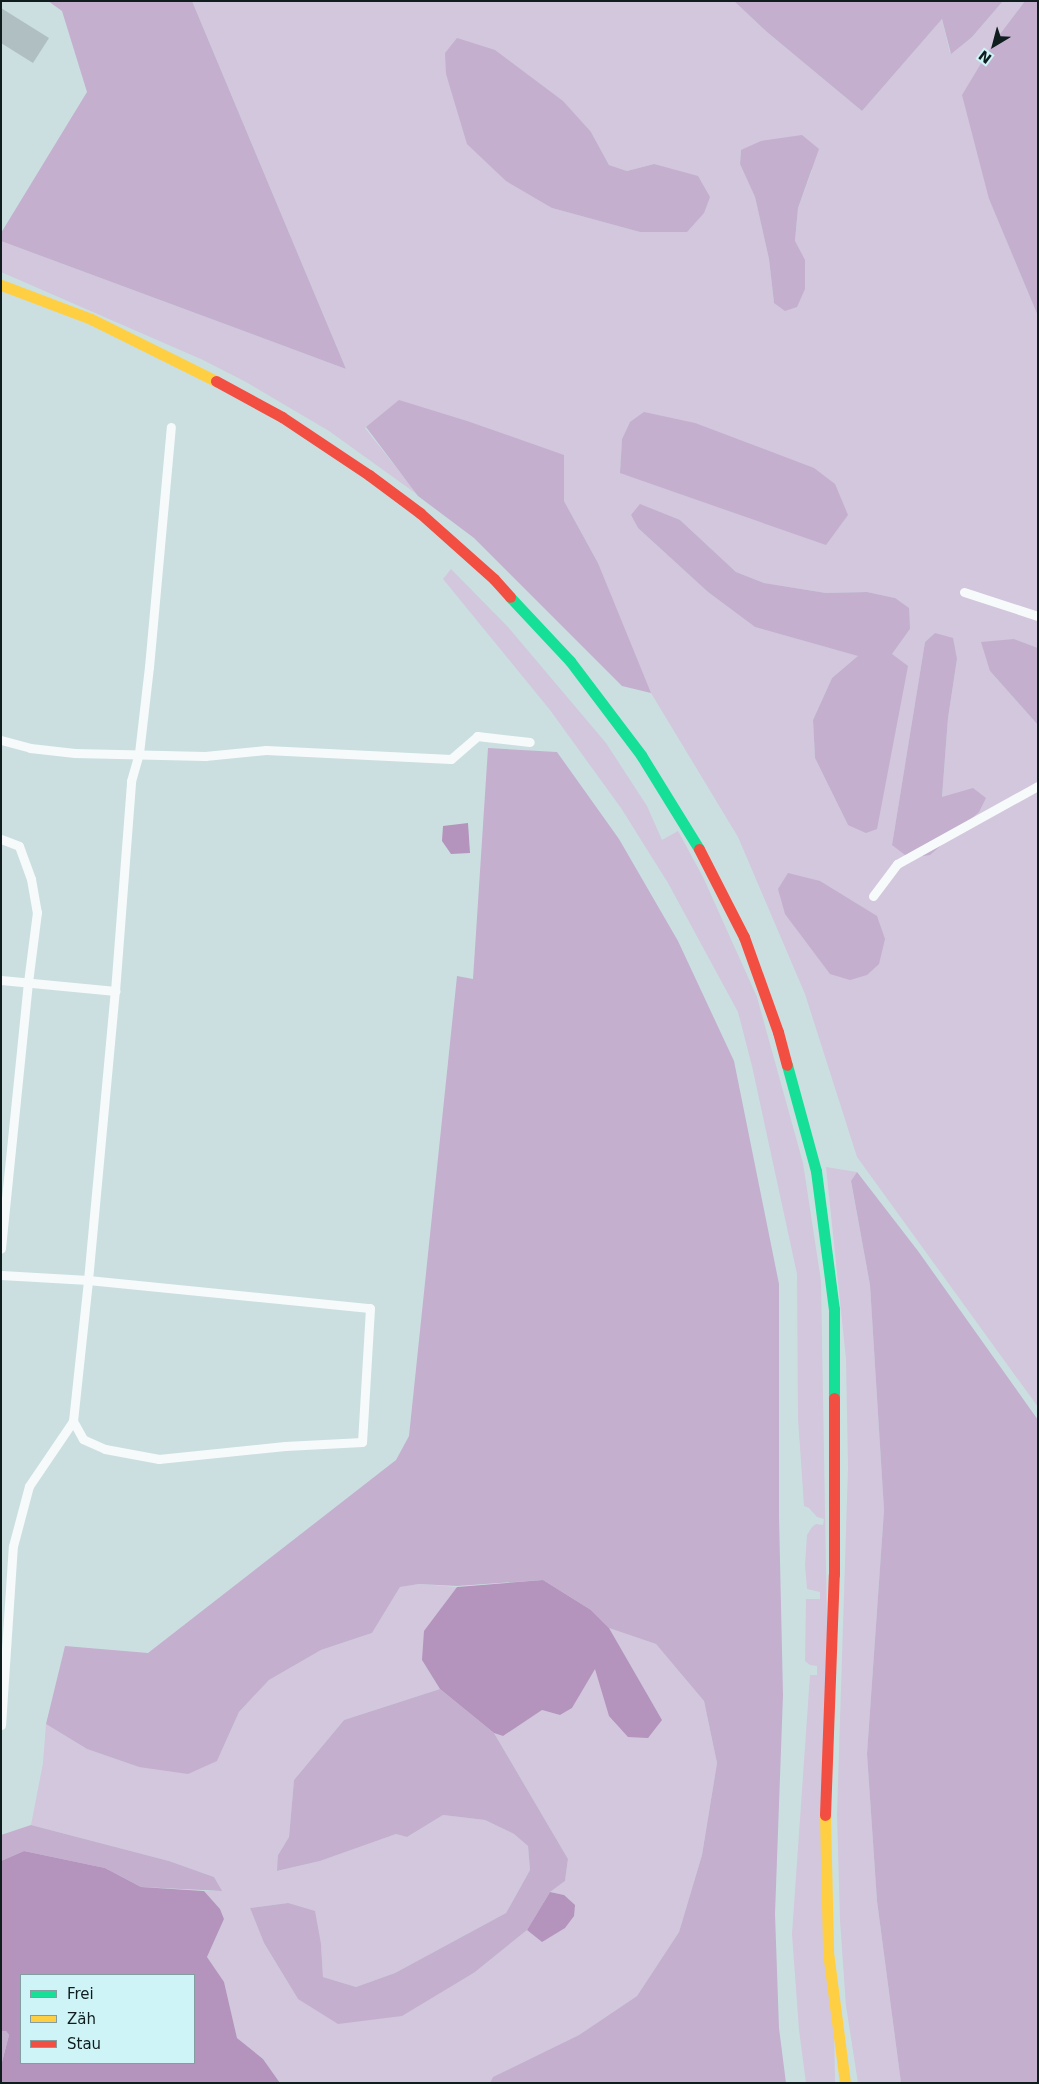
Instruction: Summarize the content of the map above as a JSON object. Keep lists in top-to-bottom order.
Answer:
{
  "legend": ["Frei", "Zäh", "Stau"],
  "north": "bottom left"
}
